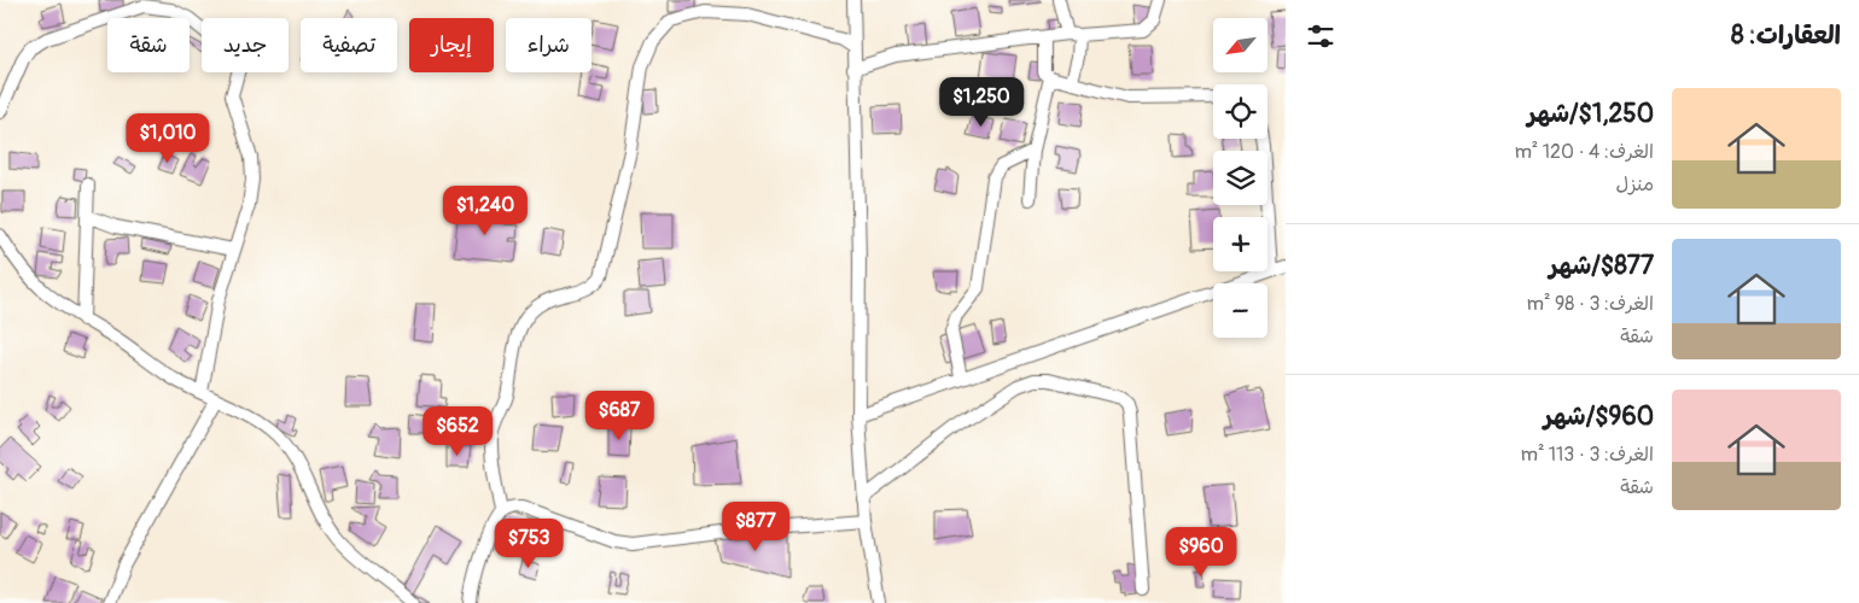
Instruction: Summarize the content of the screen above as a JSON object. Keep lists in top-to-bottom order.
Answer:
{
  "north": "bottom left",
  "page": {
    "heading": "العقارات: 8",
    "map_buttons": ["+", "−"],
    "chip": [
      "شراء",
      "إيجار",
      "تصفية",
      "جديد",
      "شقة"
    ],
    "list": [
      {
        "name": "$1,250/شهر",
        "note": "الغرف: 4 · 120 m² · منزل"
      },
      {
        "name": "$877/شهر",
        "note": "الغرف: 3 · 98 m² · شقة"
      },
      {
        "name": "$960/شهر",
        "note": "الغرف: 3 · 113 m² · شقة"
      }
    ],
    "price": [
      "$1,250",
      "$1,010",
      "$1,240",
      "$687",
      "$652",
      "$877",
      "$753",
      "$960"
    ]
  }
}
